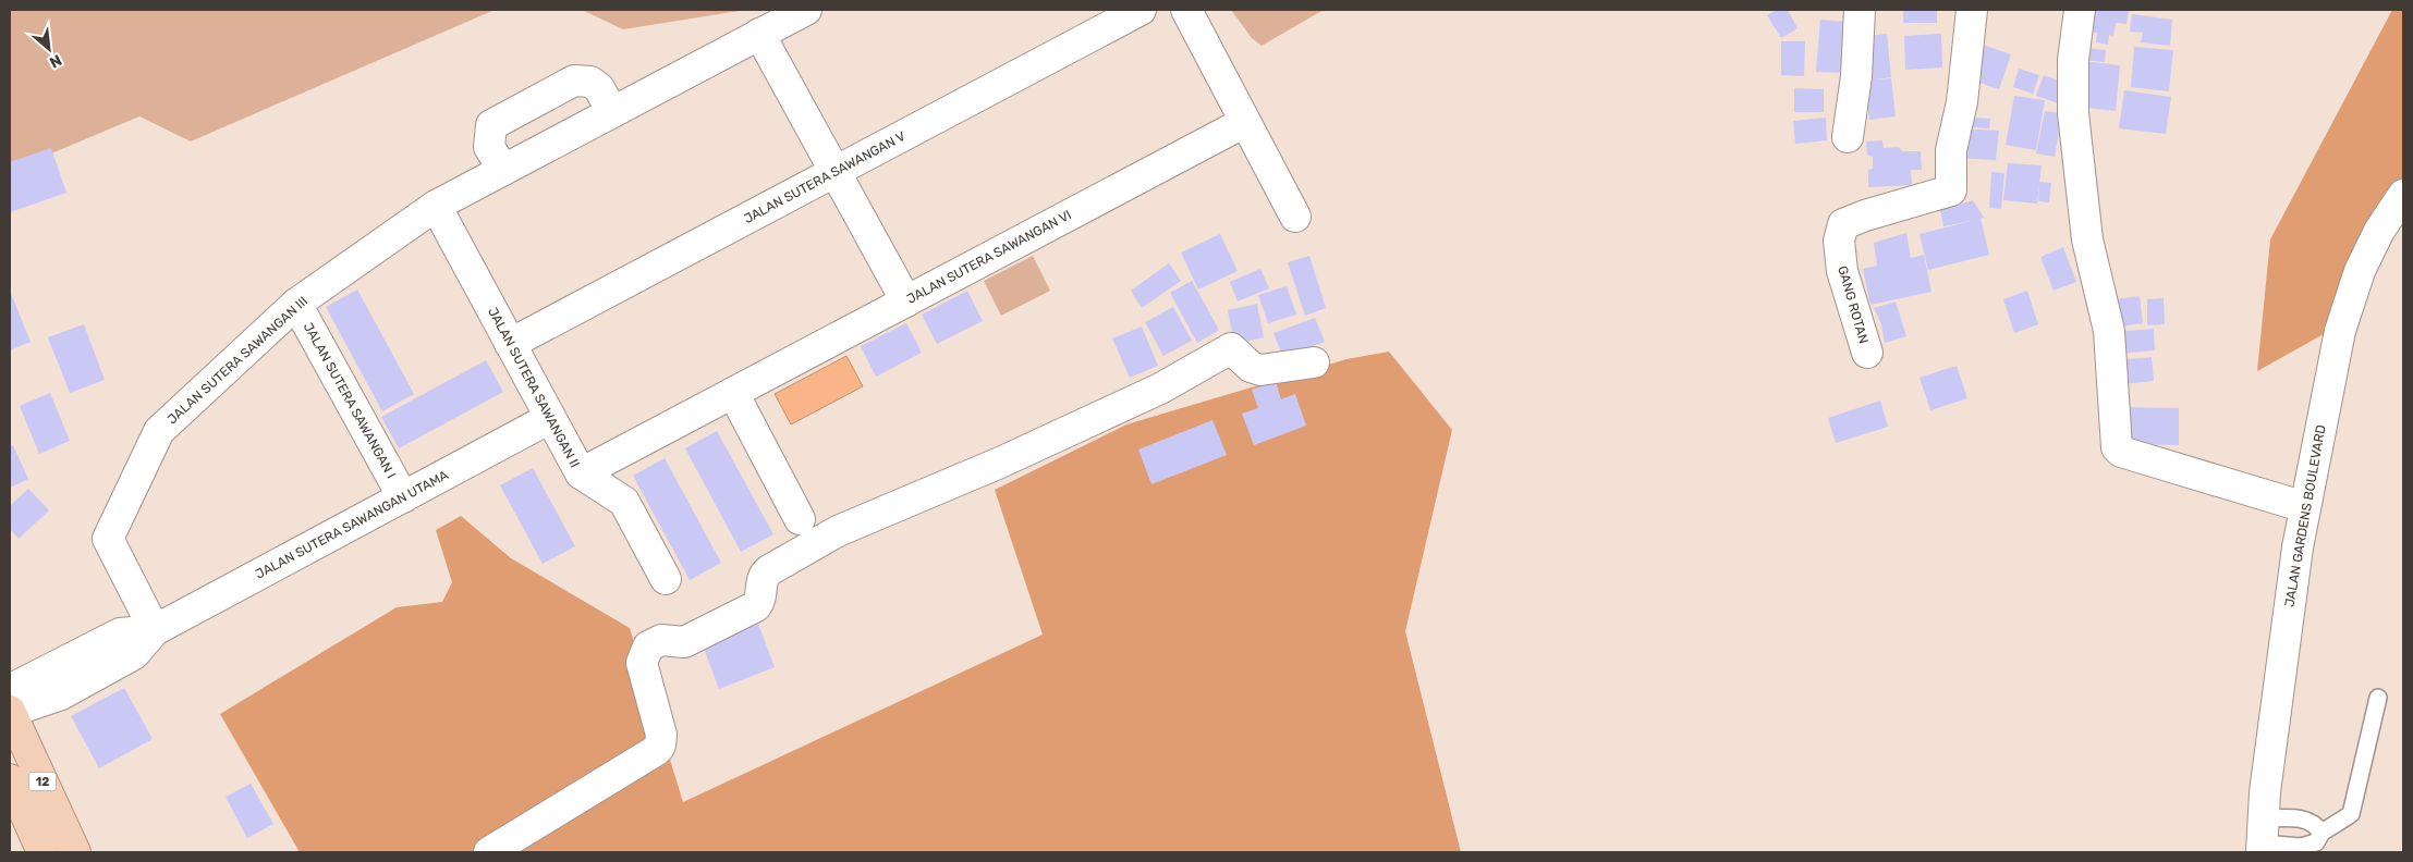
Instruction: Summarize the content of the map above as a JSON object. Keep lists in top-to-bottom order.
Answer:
{
  "streets": {
    "highway": ["12"],
    "street": [
      "JALAN SUTERA SAWANGAN V",
      "JALAN SUTERA SAWANGAN VI",
      "GANG ROTAN",
      "JALAN SUTERA SAWANGAN III",
      "JALAN SUTERA SAWANGAN II",
      "JALAN SUTERA SAWANGAN I",
      "JALAN GARDENS BOULEVARD",
      "JALAN SUTERA SAWANGAN UTAMA"
    ]
  },
  "crossings": [
    ["JALAN SUTERA SAWANGAN V", "JALAN SUTERA SAWANGAN II"],
    ["JALAN SUTERA SAWANGAN VI", "JALAN SUTERA SAWANGAN II"],
    ["JALAN SUTERA SAWANGAN III", "JALAN SUTERA SAWANGAN II"],
    ["JALAN SUTERA SAWANGAN III", "JALAN SUTERA SAWANGAN I"],
    ["JALAN SUTERA SAWANGAN III", "JALAN SUTERA SAWANGAN UTAMA"],
    ["JALAN SUTERA SAWANGAN II", "JALAN SUTERA SAWANGAN UTAMA"],
    ["JALAN SUTERA SAWANGAN I", "JALAN SUTERA SAWANGAN UTAMA"]
  ],
  "north": "bottom right"
}
